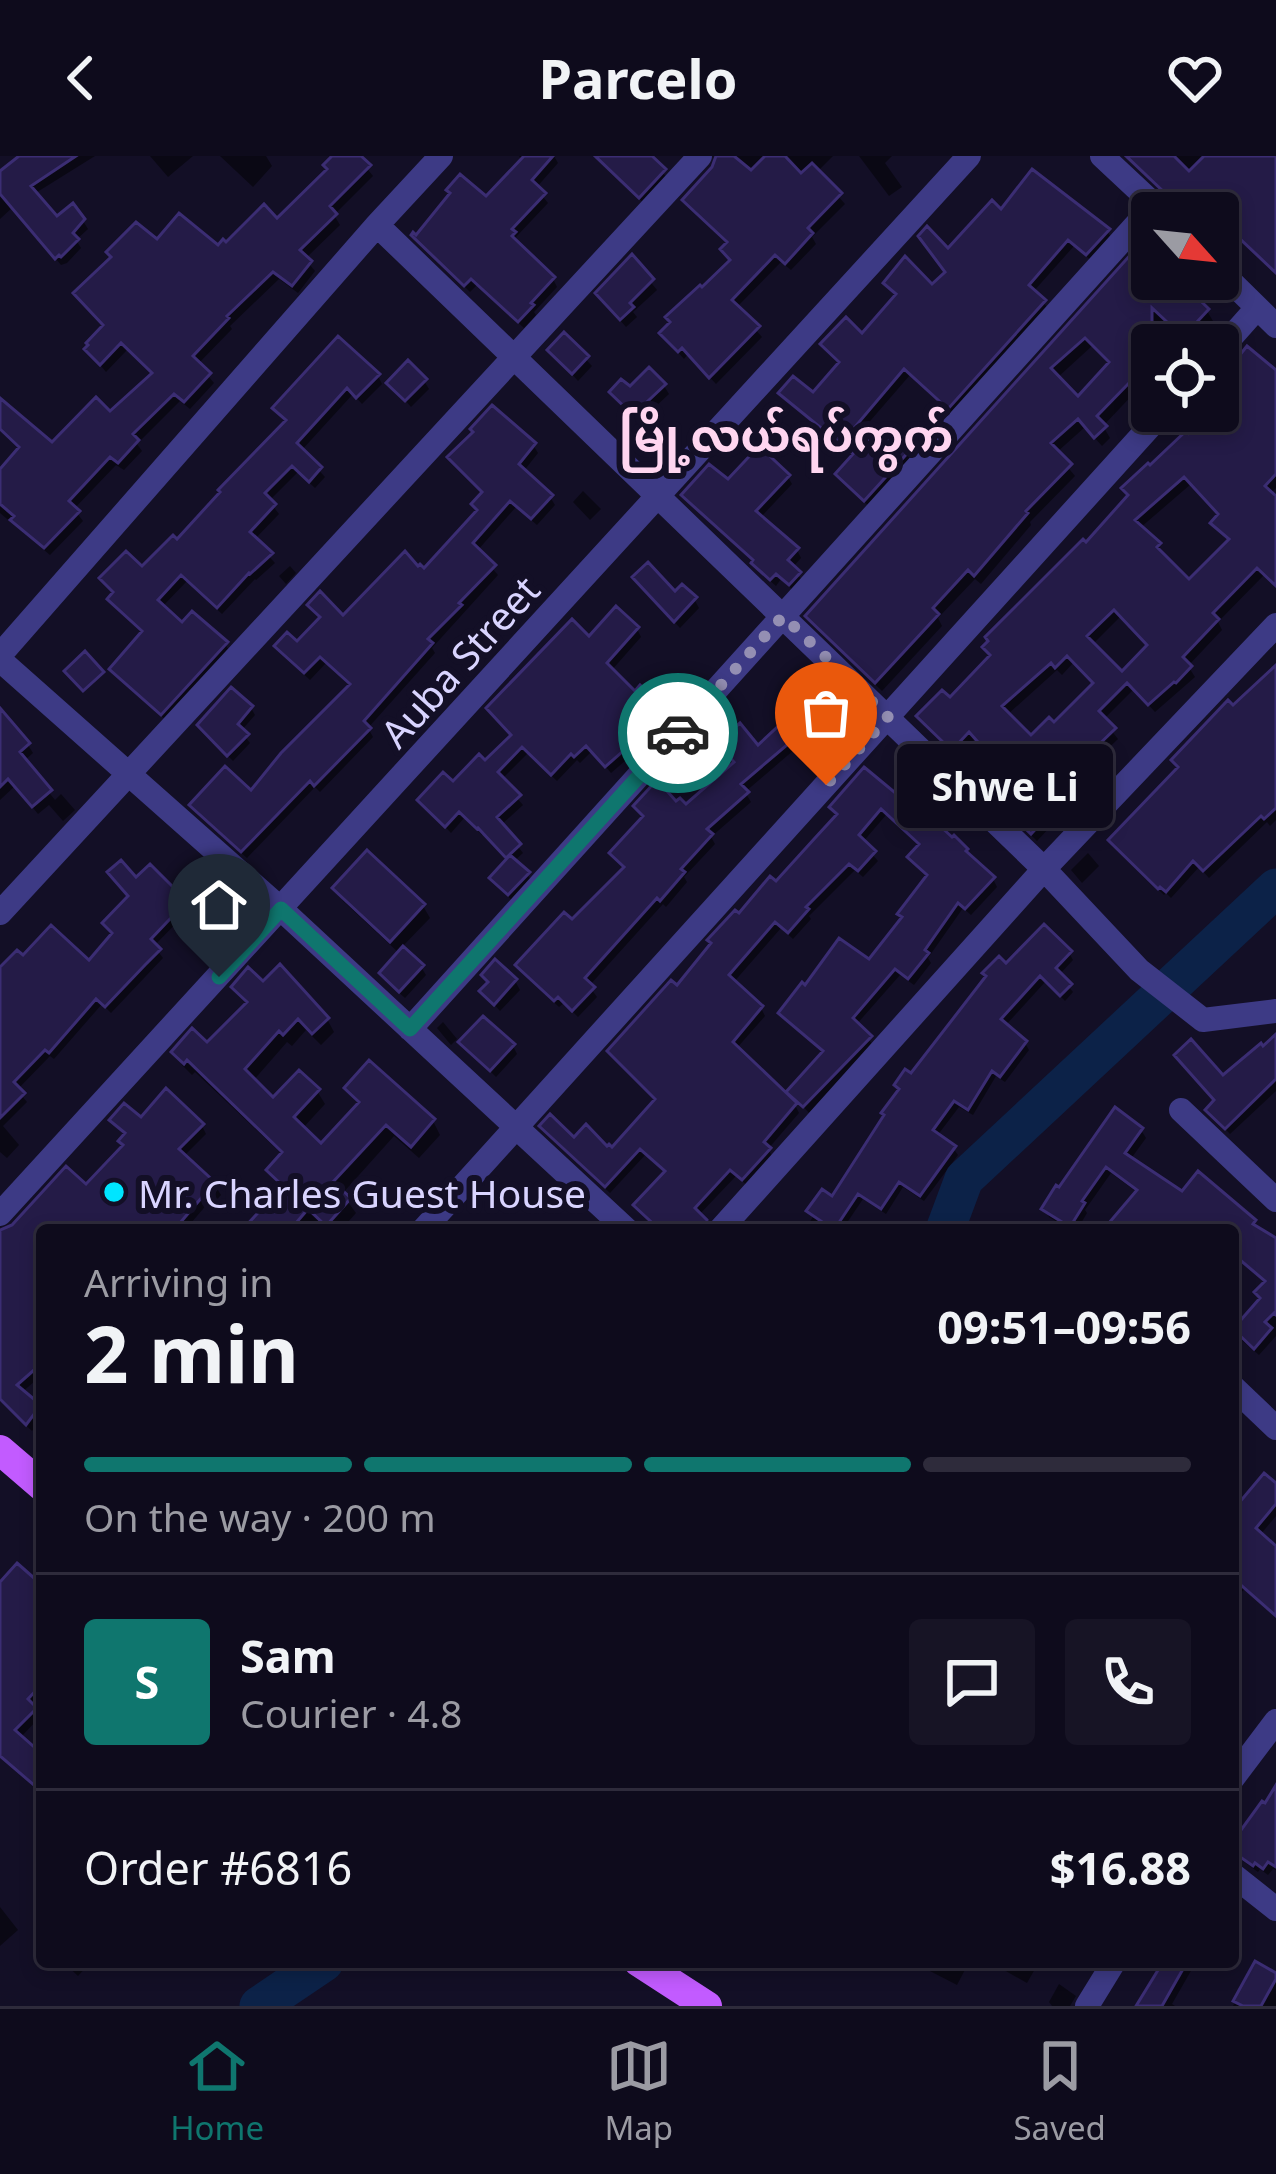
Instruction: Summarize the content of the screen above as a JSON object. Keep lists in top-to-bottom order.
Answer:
{
  "streets": {
    "street": ["Auba Street"]
  },
  "districts": ["မြို့လယ်ရပ်ကွက်"],
  "places": ["Shwe Li", "Mr. Charles Guest House"],
  "north": "bottom right",
  "page": {
    "header": "Parcelo",
    "bubble": "Shwe Li",
    "heading": ["2 min", "Arriving in", "09:51–09:56"],
    "panel": [
      "Sam",
      "Courier · 4.8",
      "Order #6816",
      "$16.88"
    ],
    "bar": "On the way · 200 m",
    "round": "S",
    "tabs": ["Home", "Map", "Saved"]
  }
}
